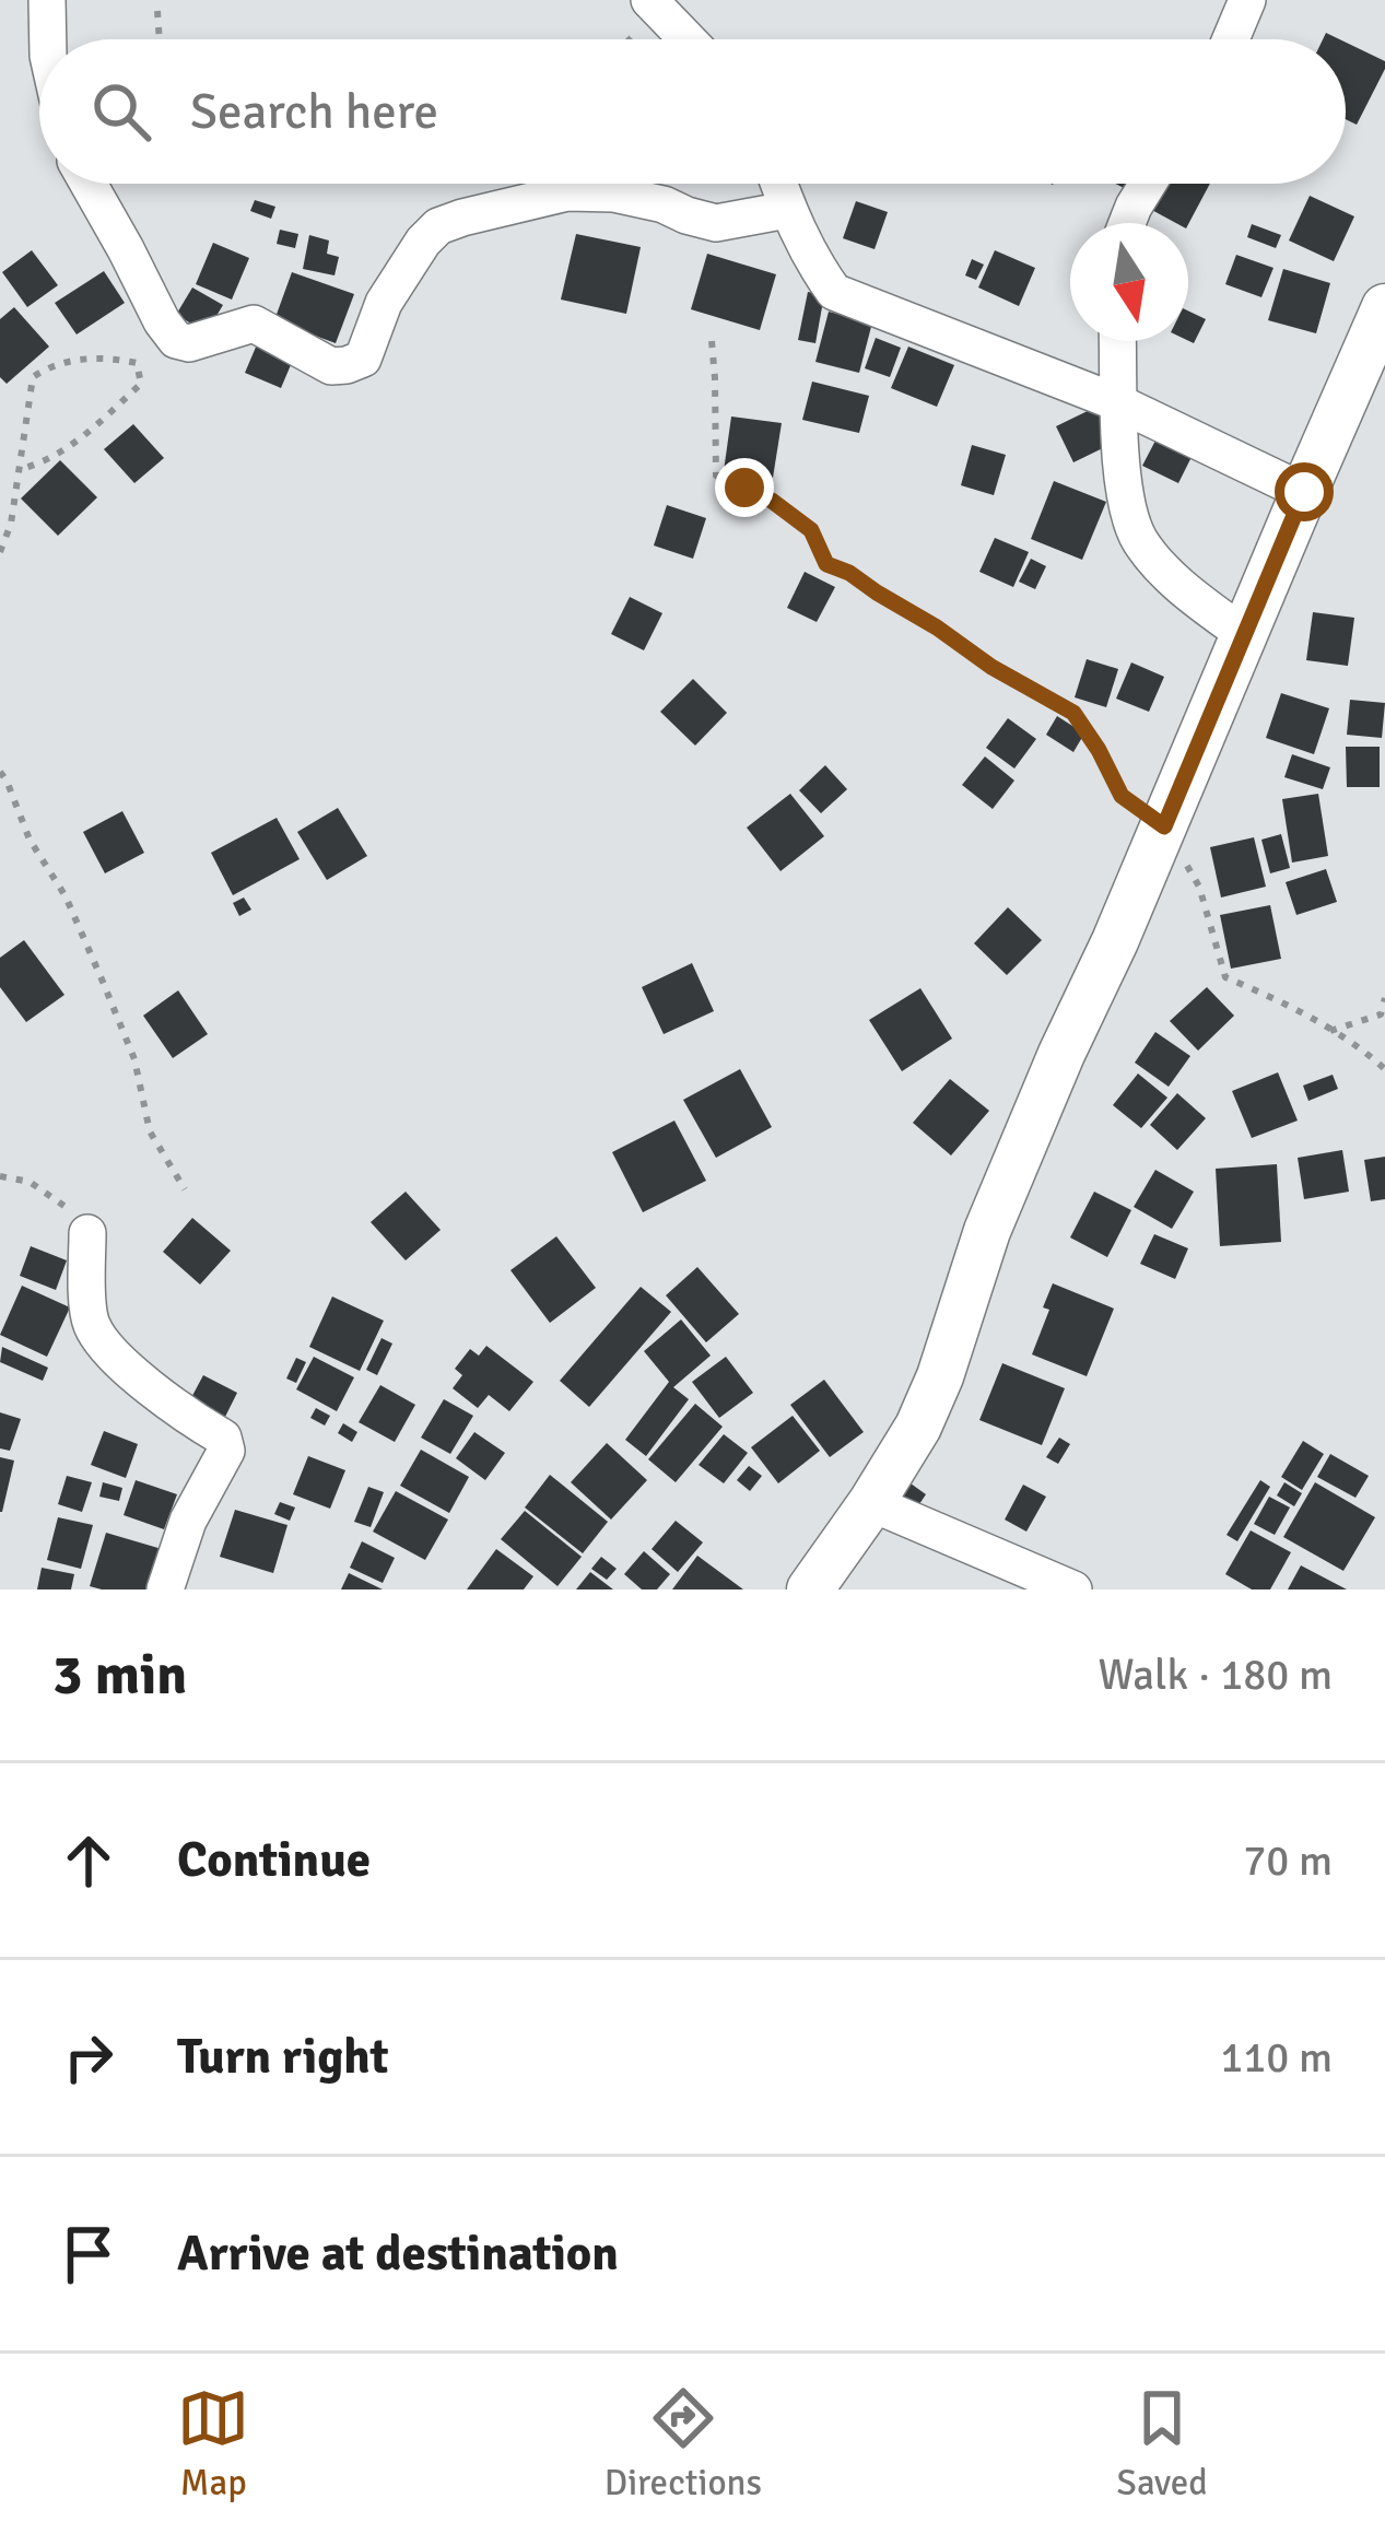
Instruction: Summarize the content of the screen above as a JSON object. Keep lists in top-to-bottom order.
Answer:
{
  "north": "bottom",
  "page": {
    "search": "Search here",
    "heading": ["3 min", "Walk · 180 m"],
    "list": [
      ["Continue", "70 m"],
      ["Turn right", "110 m"],
      "Arrive at destination"
    ],
    "nav": ["Map", "Directions", "Saved"]
  }
}
